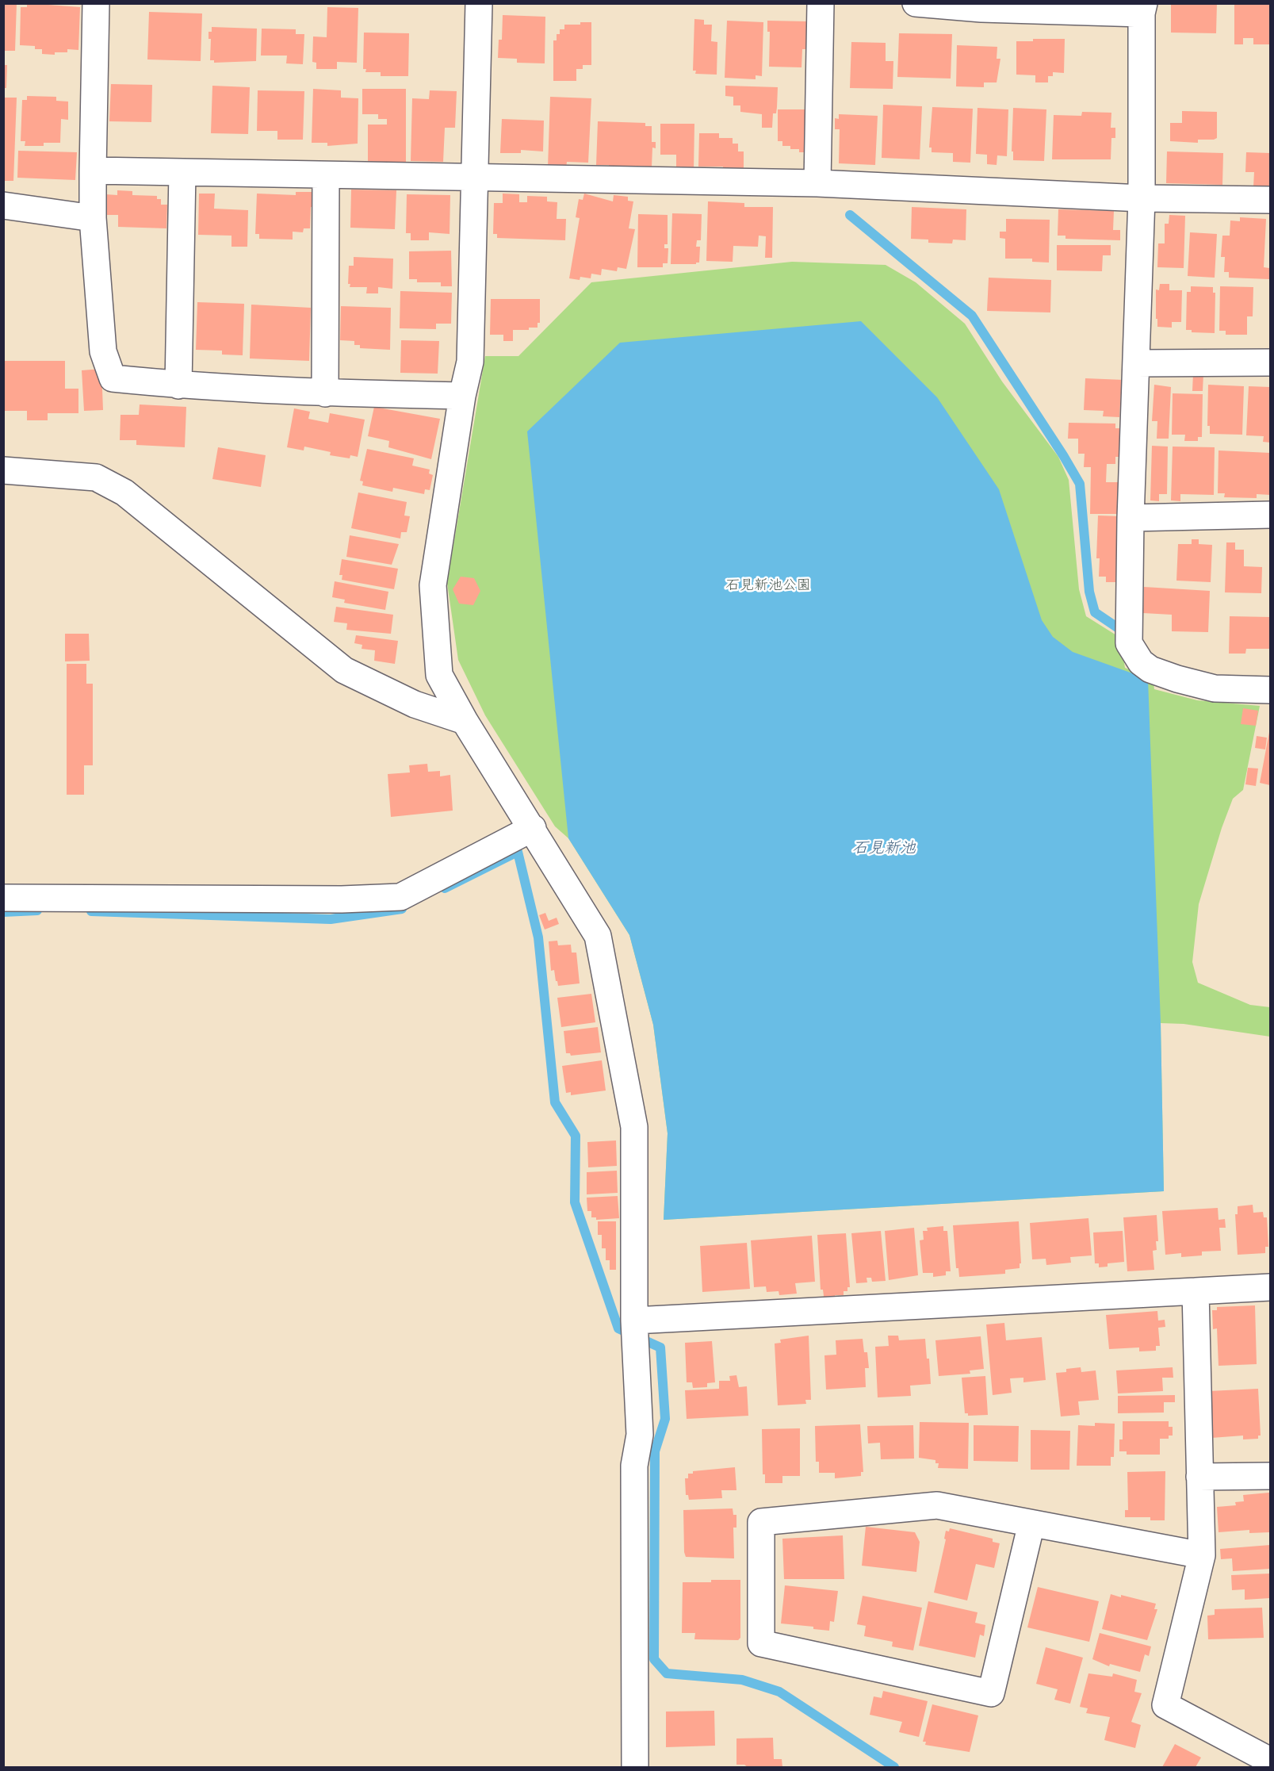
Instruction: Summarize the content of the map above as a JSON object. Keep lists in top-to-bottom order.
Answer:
{
  "water": ["石見新池"],
  "parks": ["石見新池公園"]
}
